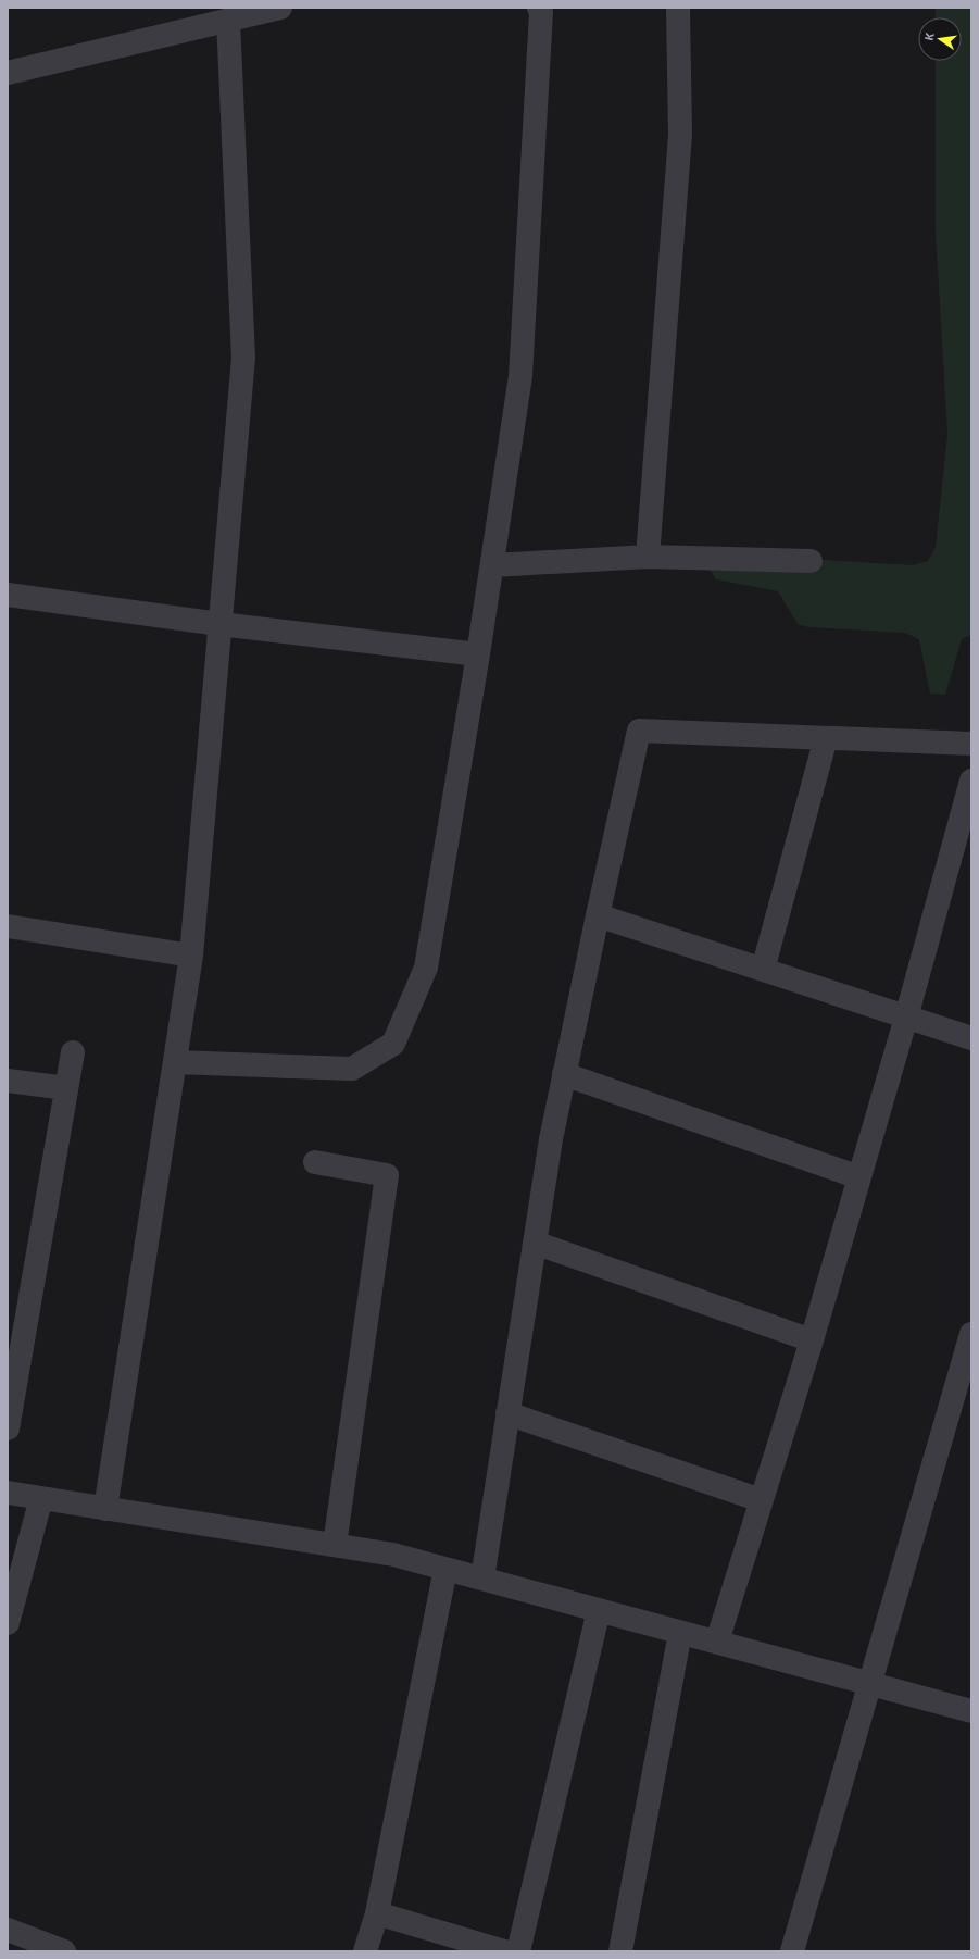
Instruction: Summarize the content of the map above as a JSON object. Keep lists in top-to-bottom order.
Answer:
{
  "north": "left"
}
